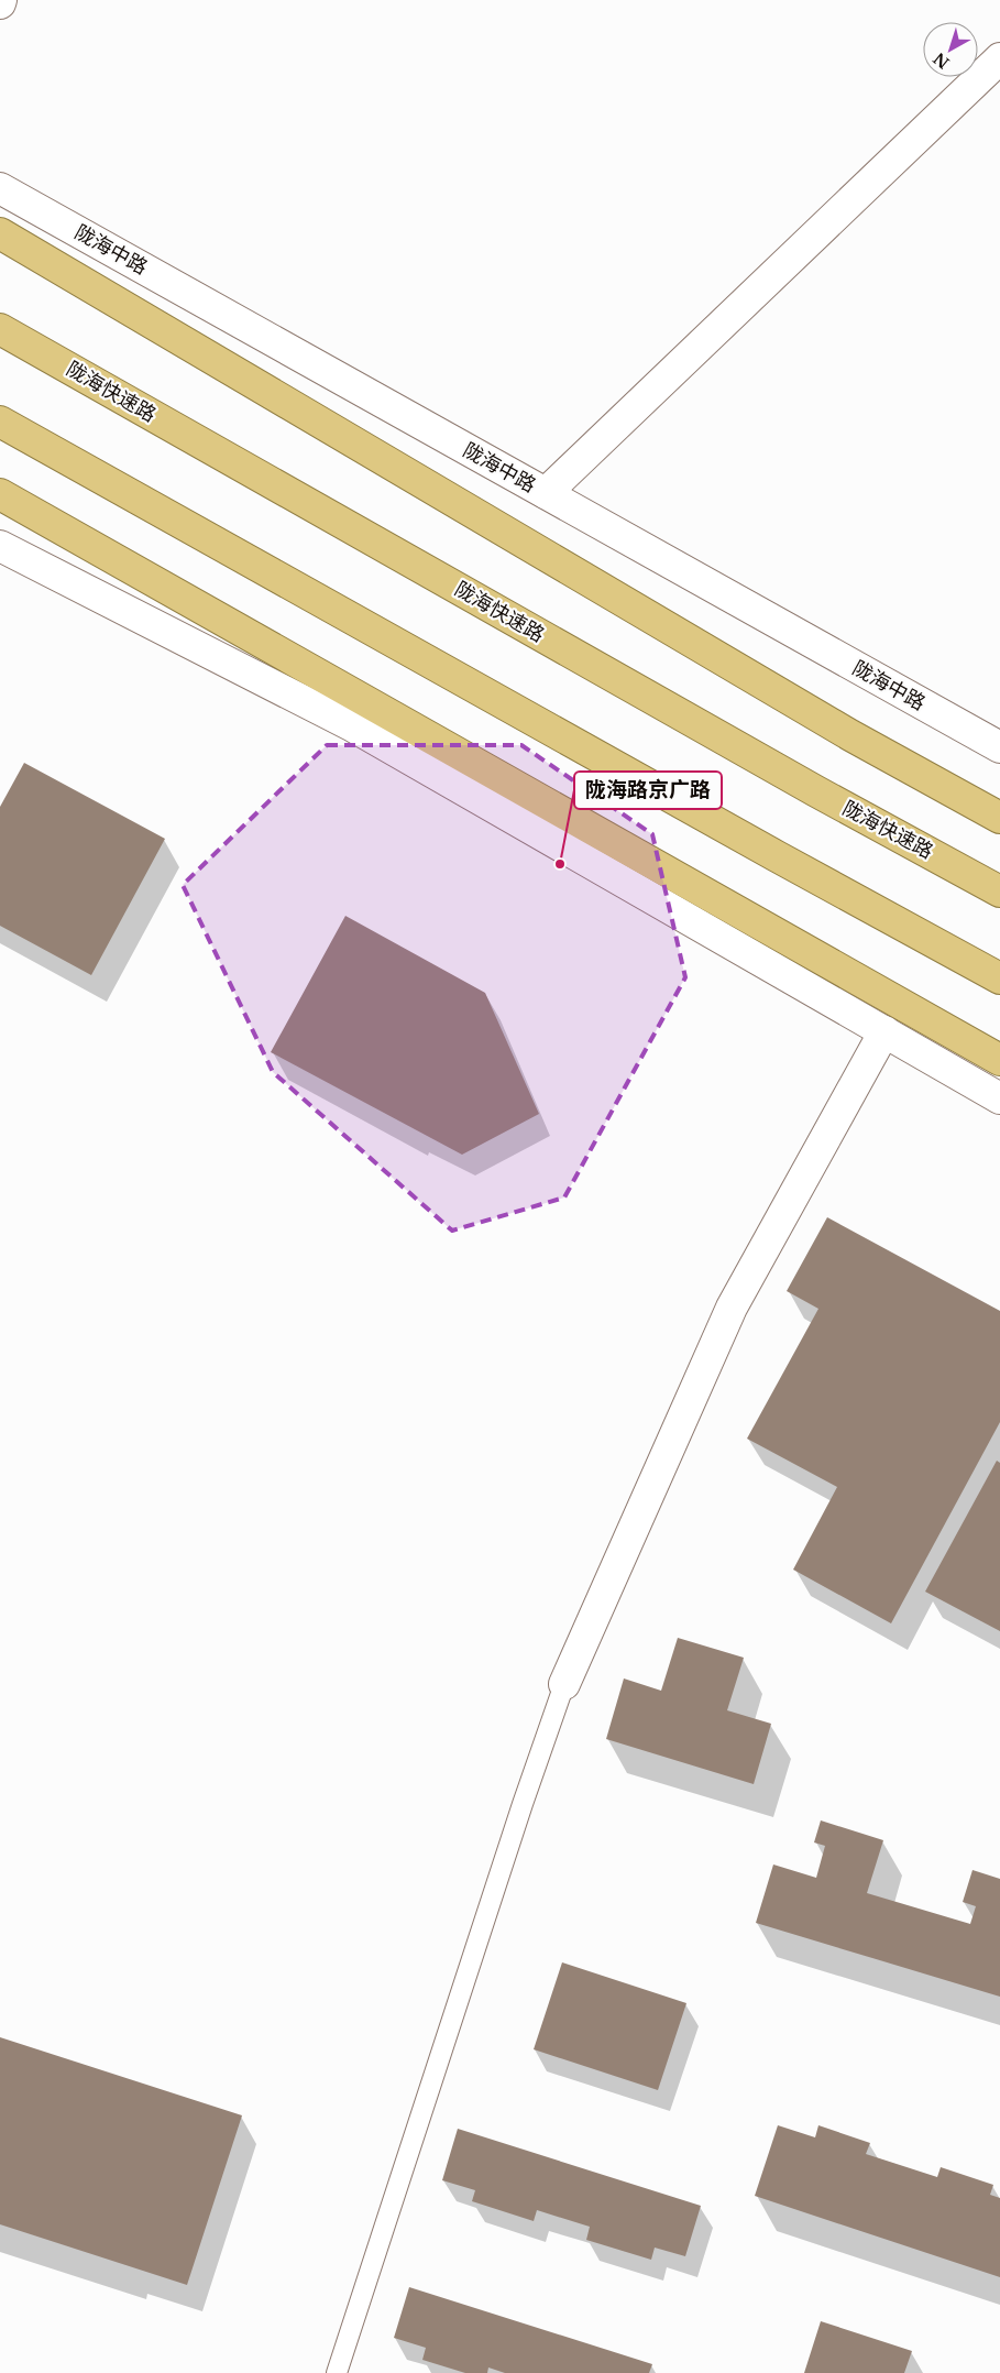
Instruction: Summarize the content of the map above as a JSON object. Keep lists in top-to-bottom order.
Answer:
{
  "streets": {
    "highway": ["陇海快速路"],
    "street": ["陇海中路"]
  },
  "places": ["陇海路京广路"],
  "north": "bottom left"
}
